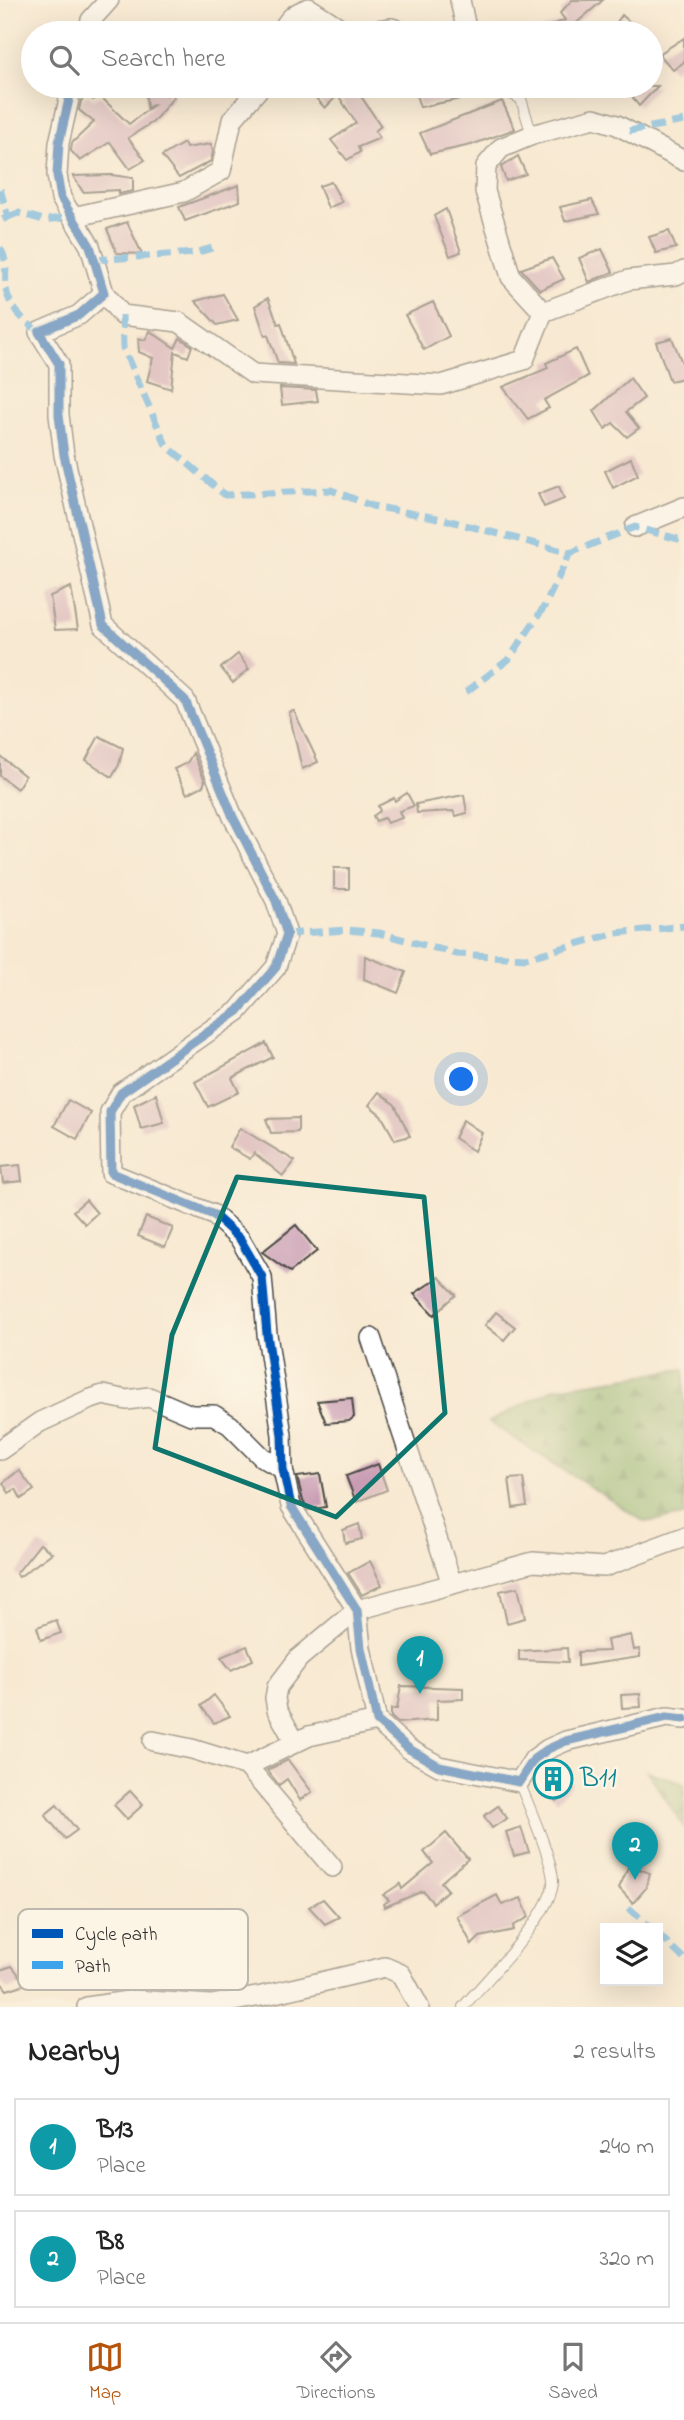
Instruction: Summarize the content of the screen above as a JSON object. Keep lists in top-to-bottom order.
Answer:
{
  "places": {
    "building": ["B11"]
  },
  "legend": ["Cycle path", "Path"],
  "page": {
    "search": "Search here",
    "pins": ["1", "2"],
    "heading": ["Nearby", "2 results"],
    "list": [
      {
        "mark": "1",
        "name": "B13",
        "note": "Place",
        "value": "240 m"
      },
      {
        "mark": "2",
        "name": "B8",
        "note": "Place",
        "value": "320 m"
      }
    ],
    "nav": ["Map", "Directions", "Saved"]
  }
}
